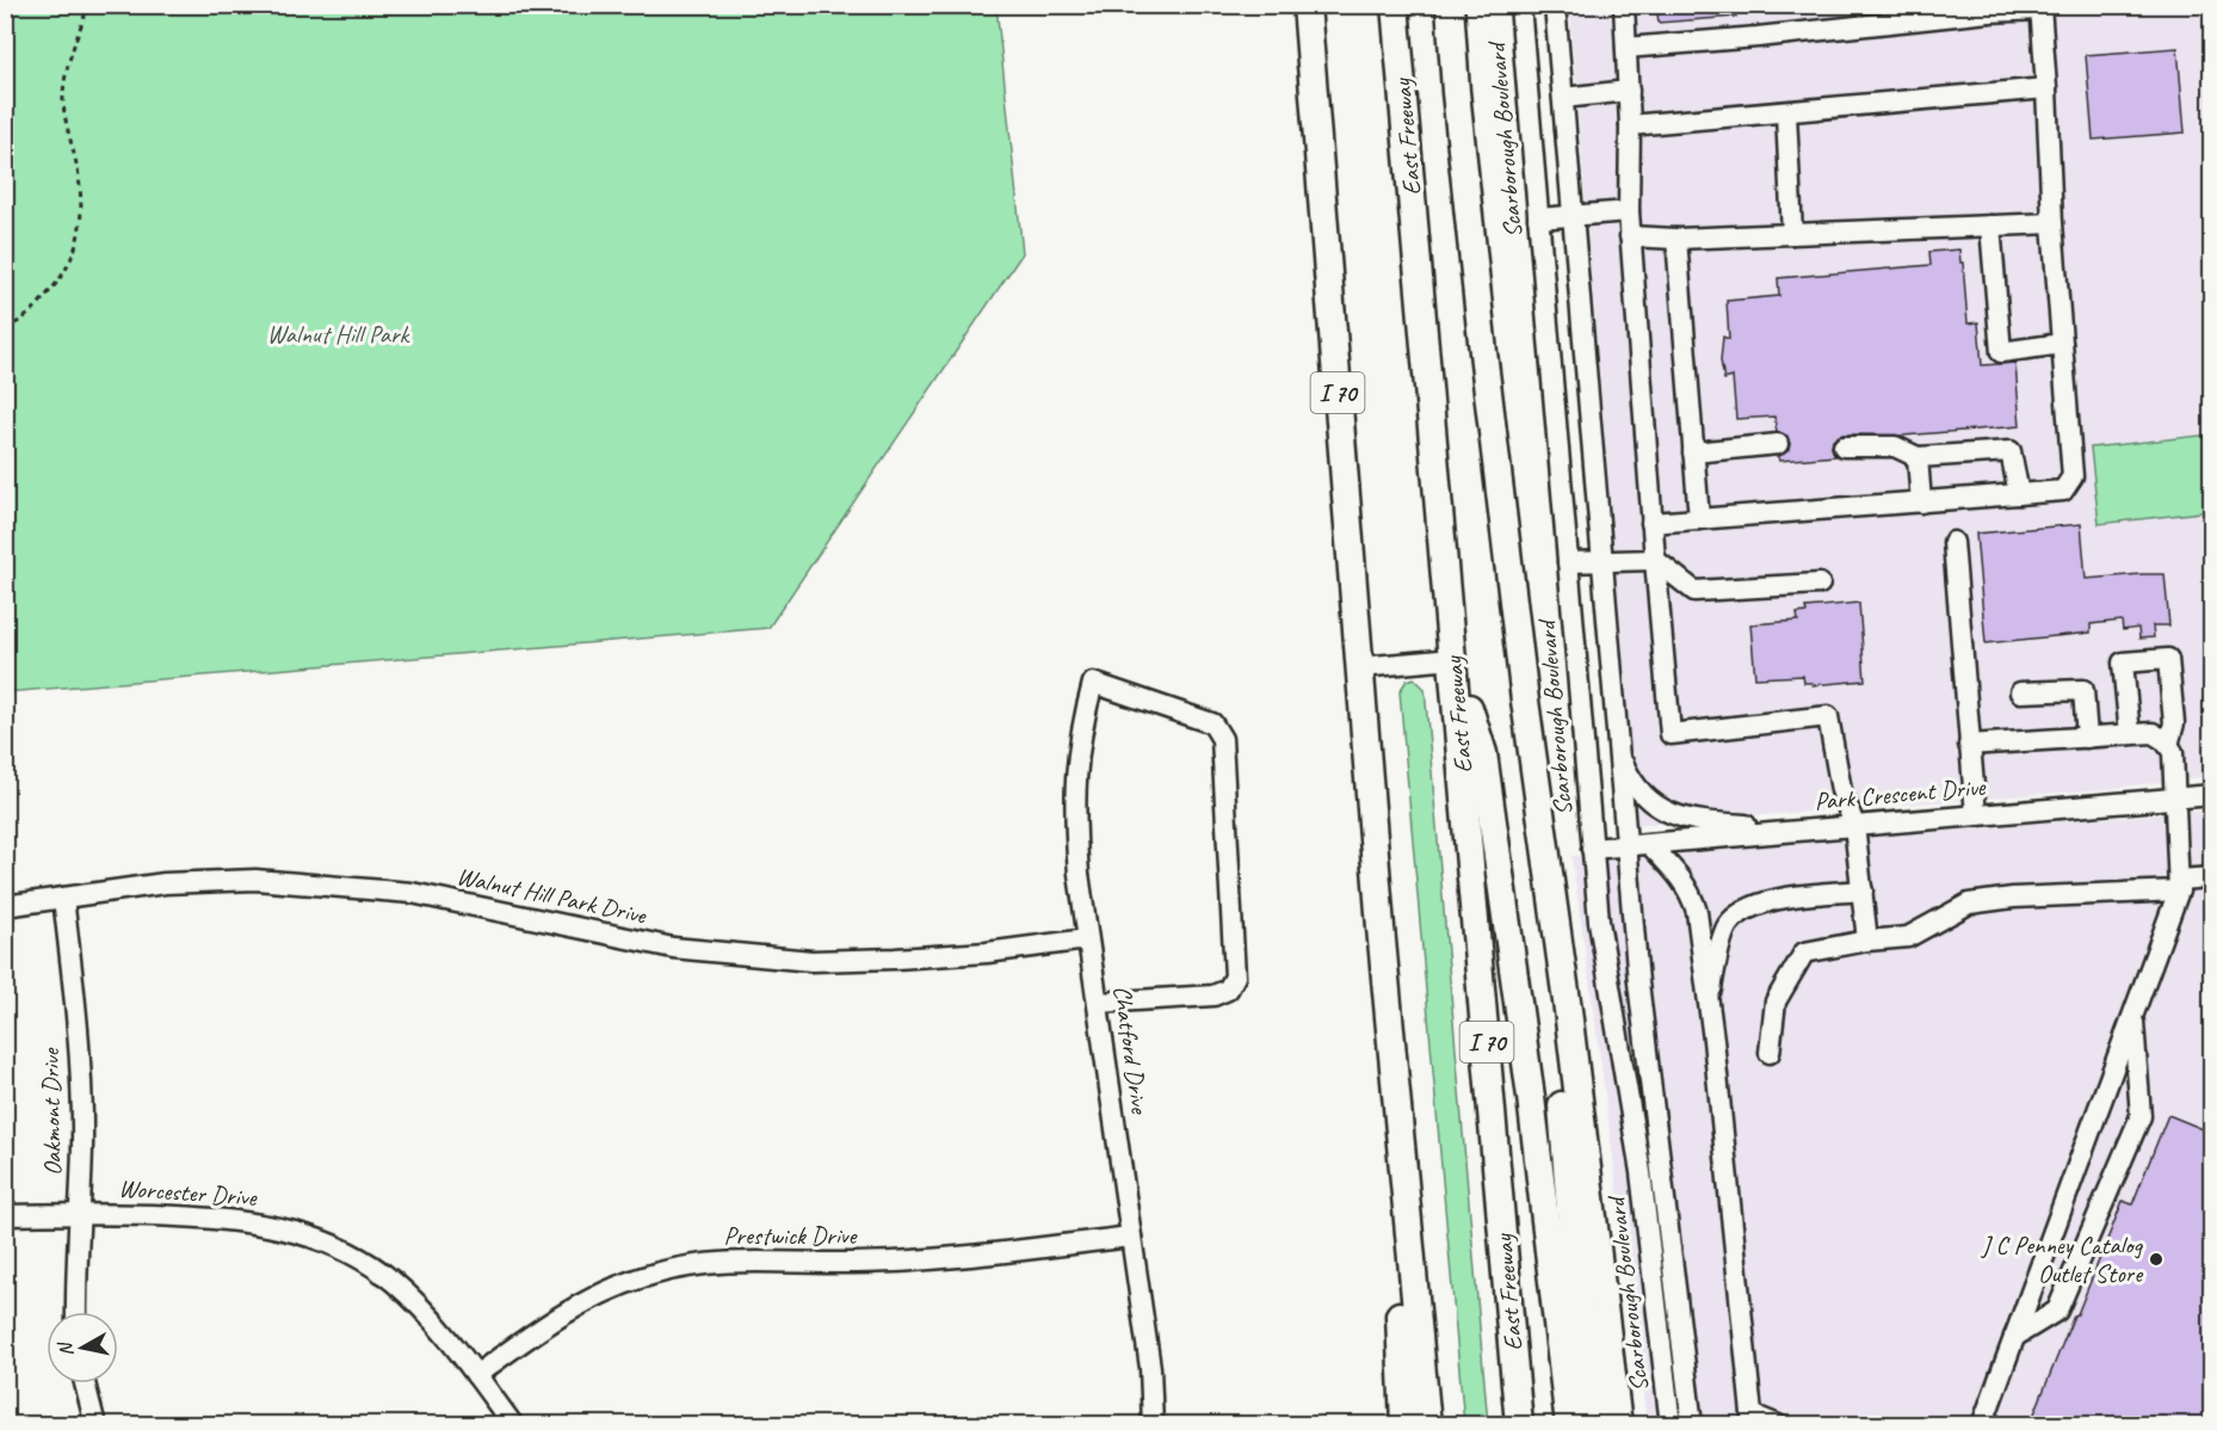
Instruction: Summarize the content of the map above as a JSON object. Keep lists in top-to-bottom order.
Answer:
{
  "streets": {
    "highway": ["East Freeway", "I 70"],
    "street": [
      "Scarborough Boulevard",
      "Park Crescent Drive",
      "Walnut Hill Park Drive",
      "Chatford Drive",
      "Oakmont Drive",
      "Worcester Drive",
      "Prestwick Drive"
    ]
  },
  "crossings": [
    ["Scarborough Boulevard", "Park Crescent Drive"],
    ["Walnut Hill Park Drive", "Chatford Drive"],
    ["Walnut Hill Park Drive", "Oakmont Drive"],
    ["Chatford Drive", "Prestwick Drive"],
    ["Oakmont Drive", "Worcester Drive"],
    ["Worcester Drive", "Prestwick Drive"]
  ],
  "parks": ["Walnut Hill Park"],
  "places": ["J C Penney Catalog Outlet Store"],
  "north": "left"
}
